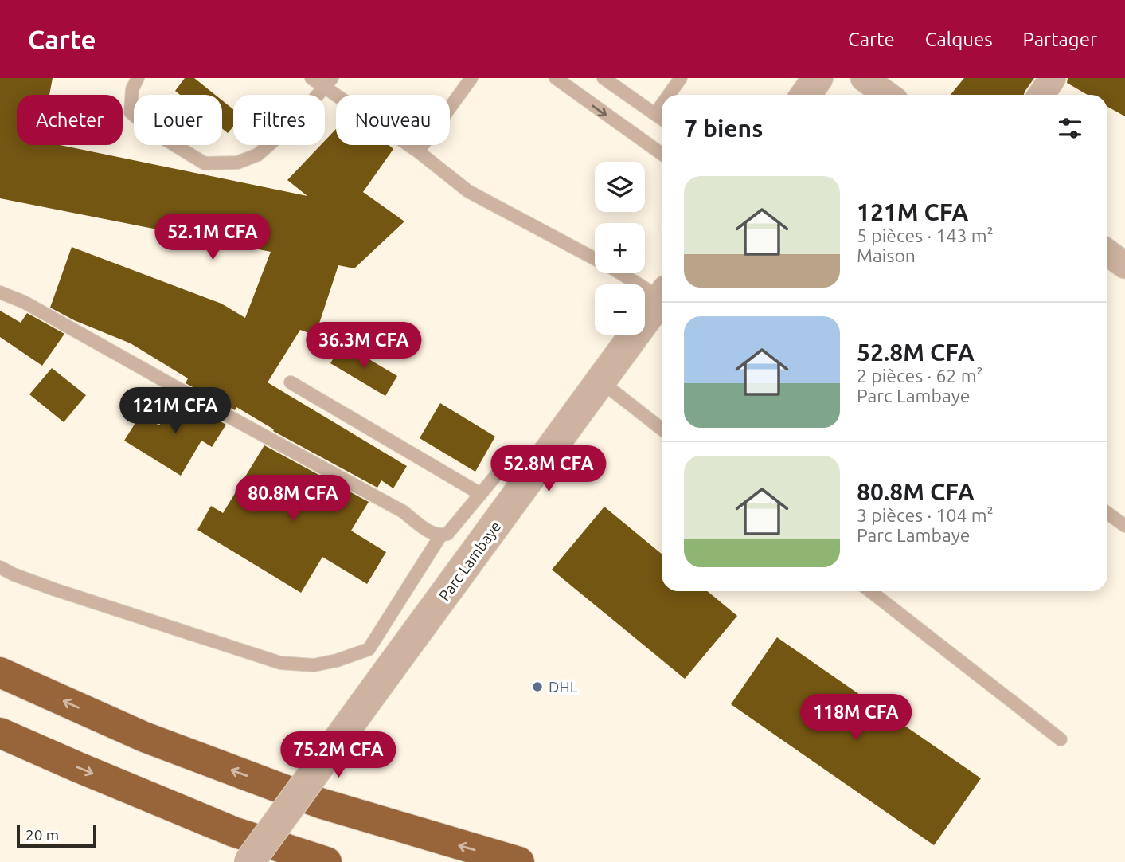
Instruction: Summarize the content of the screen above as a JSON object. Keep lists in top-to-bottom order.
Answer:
{
  "streets": {
    "street": ["Parc Lambaye"]
  },
  "places": ["DHL"],
  "scale_bar": "20 m",
  "page": {
    "header": "Carte",
    "nav": ["Carte", "Calques", "Partager"],
    "chip": [
      "Acheter",
      "Louer",
      "Filtres",
      "Nouveau"
    ],
    "heading": "7 biens",
    "map_buttons": ["+", "−"],
    "list": [
      {
        "name": "121M CFA",
        "note": "5 pièces · 143 m² · Maison"
      },
      {
        "name": "52.8M CFA",
        "note": "2 pièces · 62 m² · Parc Lambaye"
      },
      {
        "name": "80.8M CFA",
        "note": "3 pièces · 104 m² · Parc Lambaye"
      }
    ],
    "price": [
      "52.1M CFA",
      "36.3M CFA",
      "121M CFA",
      "52.8M CFA",
      "80.8M CFA",
      "118M CFA",
      "75.2M CFA"
    ],
    "scale": "20 m"
  }
}
